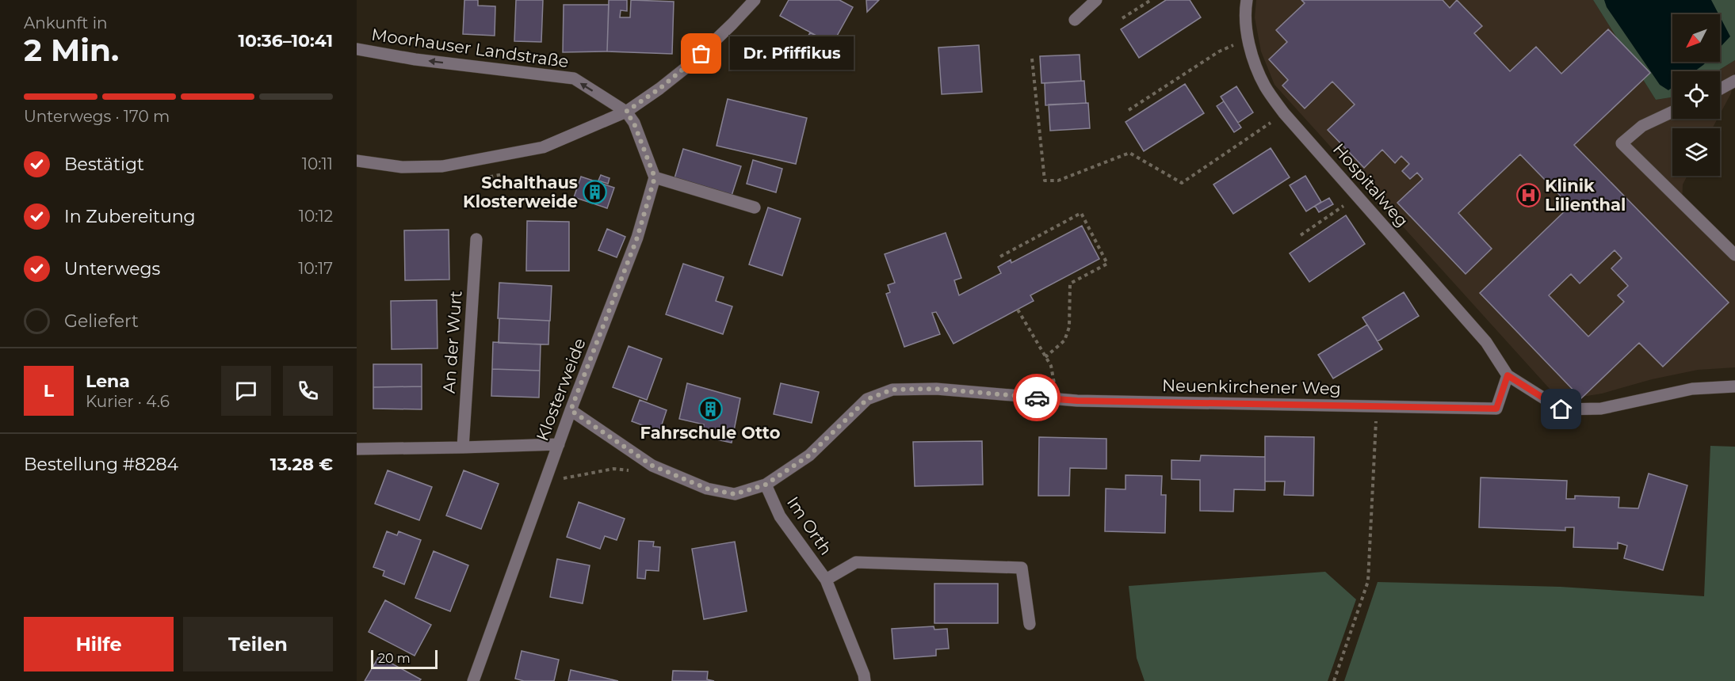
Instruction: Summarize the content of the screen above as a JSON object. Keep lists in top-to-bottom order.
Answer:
{
  "streets": {
    "street": [
      "Moorhauser Landstraße",
      "Hospitalweg",
      "An der Wurt",
      "Neuenkirchener Weg",
      "Klosterweide",
      "Im Orth"
    ]
  },
  "crossings": [
    ["Hospitalweg", "Neuenkirchener Weg"],
    ["Neuenkirchener Weg", "Im Orth"]
  ],
  "places": {
    "other": ["Dr. Pfiffikus"],
    "building": ["Schalthaus Klosterweide", "Fahrschule Otto"],
    "hospital": ["Klinik Lilienthal"]
  },
  "scale_bar": "20 m",
  "north": "bottom left",
  "page": {
    "heading": ["2 Min.", "Ankunft in", "10:36–10:41"],
    "panel": [
      "Lena",
      "Kurier · 4.6",
      "Bestellung #8284",
      "13.28 €"
    ],
    "bubble": "Dr. Pfiffikus",
    "bar": "Unterwegs · 170 m",
    "list": [
      ["Bestätigt", "10:11"],
      ["In Zubereitung", "10:12"],
      ["Unterwegs", "10:17"],
      "Geliefert"
    ],
    "round": "L",
    "buttons": ["Hilfe", "Teilen"],
    "scale": "20 m"
  }
}
